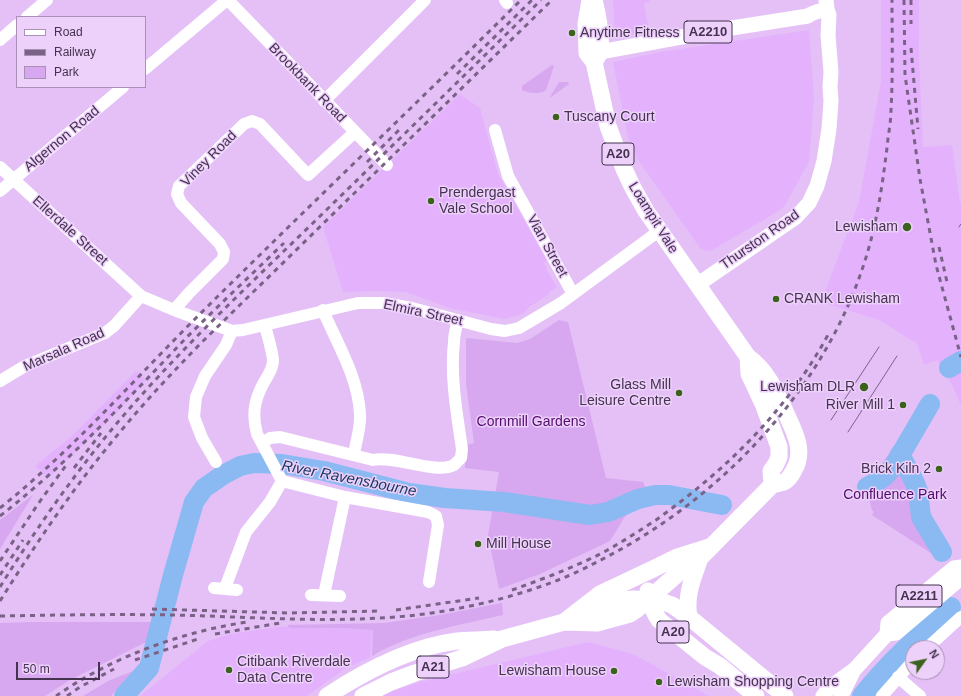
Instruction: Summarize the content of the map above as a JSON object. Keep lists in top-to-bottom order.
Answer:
{
  "streets": {
    "highway": ["A20", "Loampit Vale", "A21"],
    "main road": ["A2210", "Thurston Road", "A2211"],
    "street": [
      "Brookbank Road",
      "Algernon Road",
      "Viney Road",
      "Ellerdale Street",
      "Vian Street",
      "Elmira Street",
      "Marsala Road"
    ]
  },
  "crossings": [
    ["A2210", "Loampit Vale"],
    ["A2210", "Thurston Road"],
    ["Brookbank Road", "Viney Road"],
    ["Algernon Road", "Ellerdale Street"],
    ["A20", "Loampit Vale"],
    ["A20", "A21"],
    ["Loampit Vale", "Thurston Road"],
    ["Loampit Vale", "Elmira Street"],
    ["Loampit Vale", "A21"],
    ["Ellerdale Street", "Marsala Road"],
    ["Vian Street", "Elmira Street"]
  ],
  "water": ["River Ravensbourne"],
  "parks": ["Cornmill Gardens", "Confluence Park"],
  "places": [
    "Anytime Fitness",
    "Tuscany Court",
    "Prendergast Vale School",
    "Lewisham",
    "CRANK Lewisham",
    "Lewisham DLR",
    "Glass Mill Leisure Centre",
    "River Mill 1",
    "Brick Kiln 2",
    "Mill House",
    "Citibank Riverdale Data Centre",
    "Lewisham House",
    "Lewisham Shopping Centre"
  ],
  "legend": ["Road", "Railway", "Park"],
  "scale_bar": "50 m",
  "north": "top right"
}
